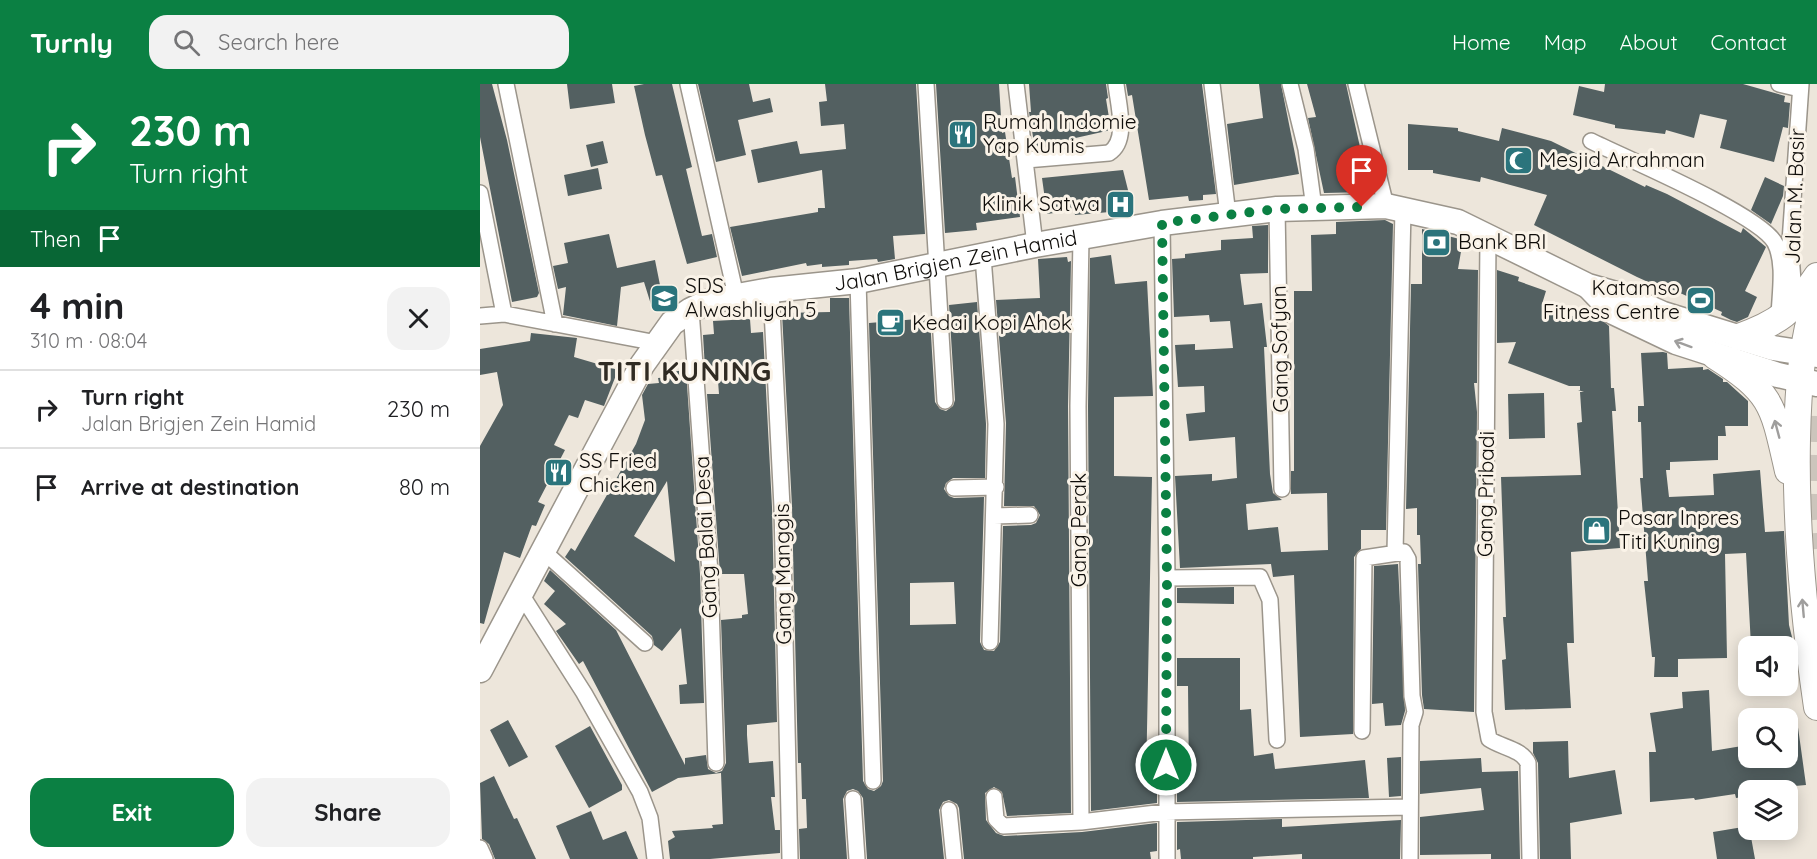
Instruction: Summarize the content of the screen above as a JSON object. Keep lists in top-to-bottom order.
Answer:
{
  "streets": {
    "main road": ["Jalan Brigjen Zein Hamid"],
    "street": [
      "Jalan M. Basir",
      "Gang Sofyan",
      "Gang Pribadi",
      "Gang Perak",
      "Gang Balai Desa",
      "Gang Manggis"
    ]
  },
  "crossings": [
    ["Jalan Brigjen Zein Hamid", "Gang Sofyan"],
    ["Jalan Brigjen Zein Hamid", "Gang Pribadi"],
    ["Jalan Brigjen Zein Hamid", "Gang Perak"],
    ["Jalan Brigjen Zein Hamid", "Gang Balai Desa"],
    ["Jalan Brigjen Zein Hamid", "Gang Manggis"]
  ],
  "districts": ["TITI KUNING"],
  "places": {
    "restaurant": ["Rumah Indomie Yap Kumis", "SS Fried Chicken"],
    "mosque": ["Mesjid Arrahman"],
    "hospital": ["Klinik Satwa"],
    "bank": ["Bank BRI"],
    "school or university": ["SDS Alwashliyah 5"],
    "sports": ["Katamso Fitness Centre"],
    "cafe": ["Kedai Kopi Ahok"],
    "shop": ["Pasar Inpres Titi Kuning"]
  },
  "page": {
    "header": "Turnly",
    "search": "Search here",
    "nav": [
      "Home",
      "Map",
      "About",
      "Contact"
    ],
    "turn": ["230 m", "Turn right"],
    "then": "Then",
    "heading": ["4 min", "310 m · 08:04"],
    "list": [
      {
        "name": "Turn right",
        "note": "Jalan Brigjen Zein Hamid",
        "value": "230 m"
      },
      {
        "name": "Arrive at destination",
        "value": "80 m"
      }
    ],
    "buttons": ["Exit", "Share"]
  }
}
